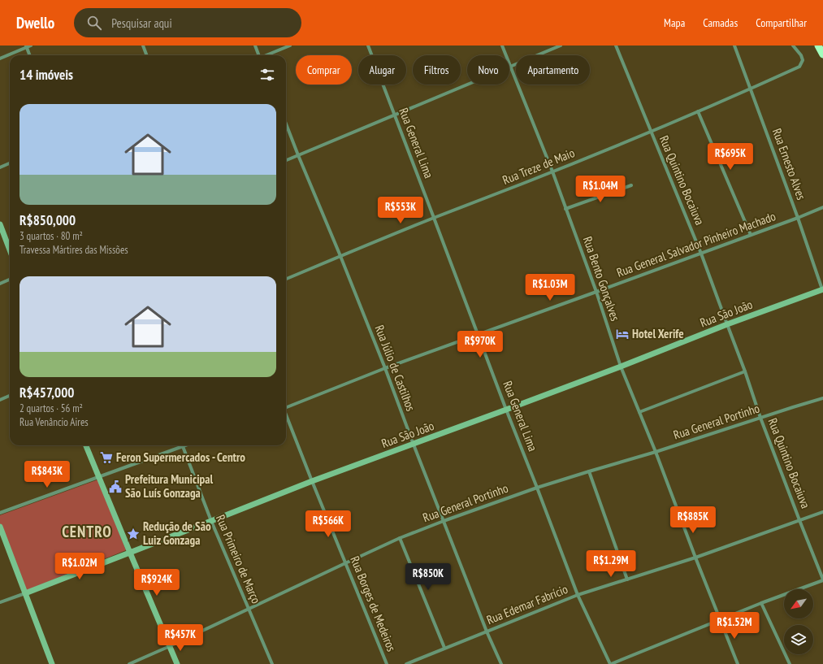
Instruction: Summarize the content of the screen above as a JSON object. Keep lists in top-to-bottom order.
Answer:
{
  "streets": {
    "main road": ["Rua São João"],
    "street": [
      "Rua General Lima",
      "Rua Ernesto Alves",
      "Rua Treze de Maio",
      "Rua Quintino Bocaiuva",
      "Rua General Salvador Pinheiro Machado",
      "Rua Bento Gonçalves",
      "Rua Júlio de Castilhos",
      "Rua General Portinho",
      "Rua Primeiro de Março",
      "Rua Borges de Medeiros",
      "Rua Edemar Fabrício"
    ]
  },
  "crossings": [
    ["Rua General Lima", "Rua Treze de Maio"],
    ["Rua General Lima", "Rua General Salvador Pinheiro Machado"],
    ["Rua General Lima", "Rua São João"],
    ["Rua General Lima", "Rua General Portinho"],
    ["Rua General Lima", "Rua Edemar Fabrício"],
    ["Rua Ernesto Alves", "Rua Treze de Maio"],
    ["Rua Ernesto Alves", "Rua General Salvador Pinheiro Machado"],
    ["Rua Ernesto Alves", "Rua São João"],
    ["Rua Treze de Maio", "Rua Quintino Bocaiuva"],
    ["Rua Treze de Maio", "Rua Bento Gonçalves"],
    ["Rua Treze de Maio", "Rua Júlio de Castilhos"],
    ["Rua Quintino Bocaiuva", "Rua General Salvador Pinheiro Machado"],
    ["Rua Quintino Bocaiuva", "Rua São João"],
    ["Rua Quintino Bocaiuva", "Rua General Portinho"],
    ["Rua Quintino Bocaiuva", "Rua Edemar Fabrício"],
    ["Rua General Salvador Pinheiro Machado", "Rua Bento Gonçalves"],
    ["Rua General Salvador Pinheiro Machado", "Rua Júlio de Castilhos"],
    ["Rua Bento Gonçalves", "Rua São João"],
    ["Rua Bento Gonçalves", "Rua General Portinho"],
    ["Rua Bento Gonçalves", "Rua Edemar Fabrício"],
    ["Rua São João", "Rua Júlio de Castilhos"],
    ["Rua São João", "Rua Primeiro de Março"],
    ["Rua São João", "Rua Borges de Medeiros"],
    ["Rua Júlio de Castilhos", "Rua General Portinho"],
    ["Rua Júlio de Castilhos", "Rua Edemar Fabrício"],
    ["Rua General Portinho", "Rua Primeiro de Março"],
    ["Rua General Portinho", "Rua Borges de Medeiros"]
  ],
  "districts": ["CENTRO"],
  "places": {
    "hotel": ["Hotel Xerife"],
    "supermarket": ["Feron Supermercados - Centro"],
    "public building": ["Prefeitura Municipal São Luís Gonzaga"],
    "place": ["Redução de São Luiz Gonzaga"]
  },
  "north": "bottom left",
  "page": {
    "header": "Dwello",
    "search": "Pesquisar aqui",
    "nav": ["Mapa", "Camadas", "Compartilhar"],
    "chip": [
      "Comprar",
      "Alugar",
      "Filtros",
      "Novo",
      "Apartamento"
    ],
    "heading": "14 imóveis",
    "list": [
      {
        "name": "R$850,000",
        "note": "3 quartos · 80 m² · Travessa Mártires das Missões"
      },
      {
        "name": "R$457,000",
        "note": "2 quartos · 56 m² · Rua Venâncio Aires"
      }
    ],
    "price": [
      "R$695K",
      "R$1.04M",
      "R$553K",
      "R$1.03M",
      "R$970K",
      "R$843K",
      "R$885K",
      "R$566K",
      "R$1.29M",
      "R$1.02M",
      "R$850K",
      "R$924K",
      "R$1.52M",
      "R$457K"
    ]
  }
}
